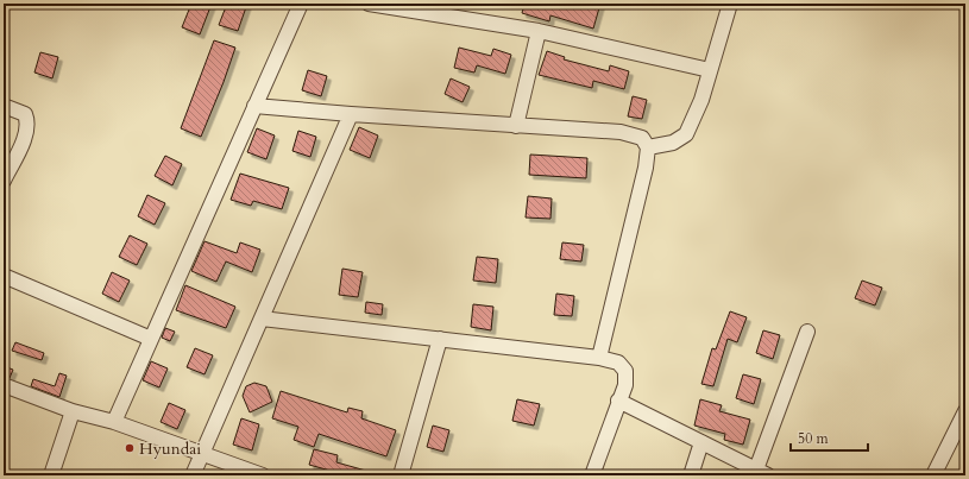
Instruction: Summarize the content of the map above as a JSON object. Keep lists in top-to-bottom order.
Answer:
{
  "places": ["Hyundai"],
  "scale_bar": "50 m"
}
